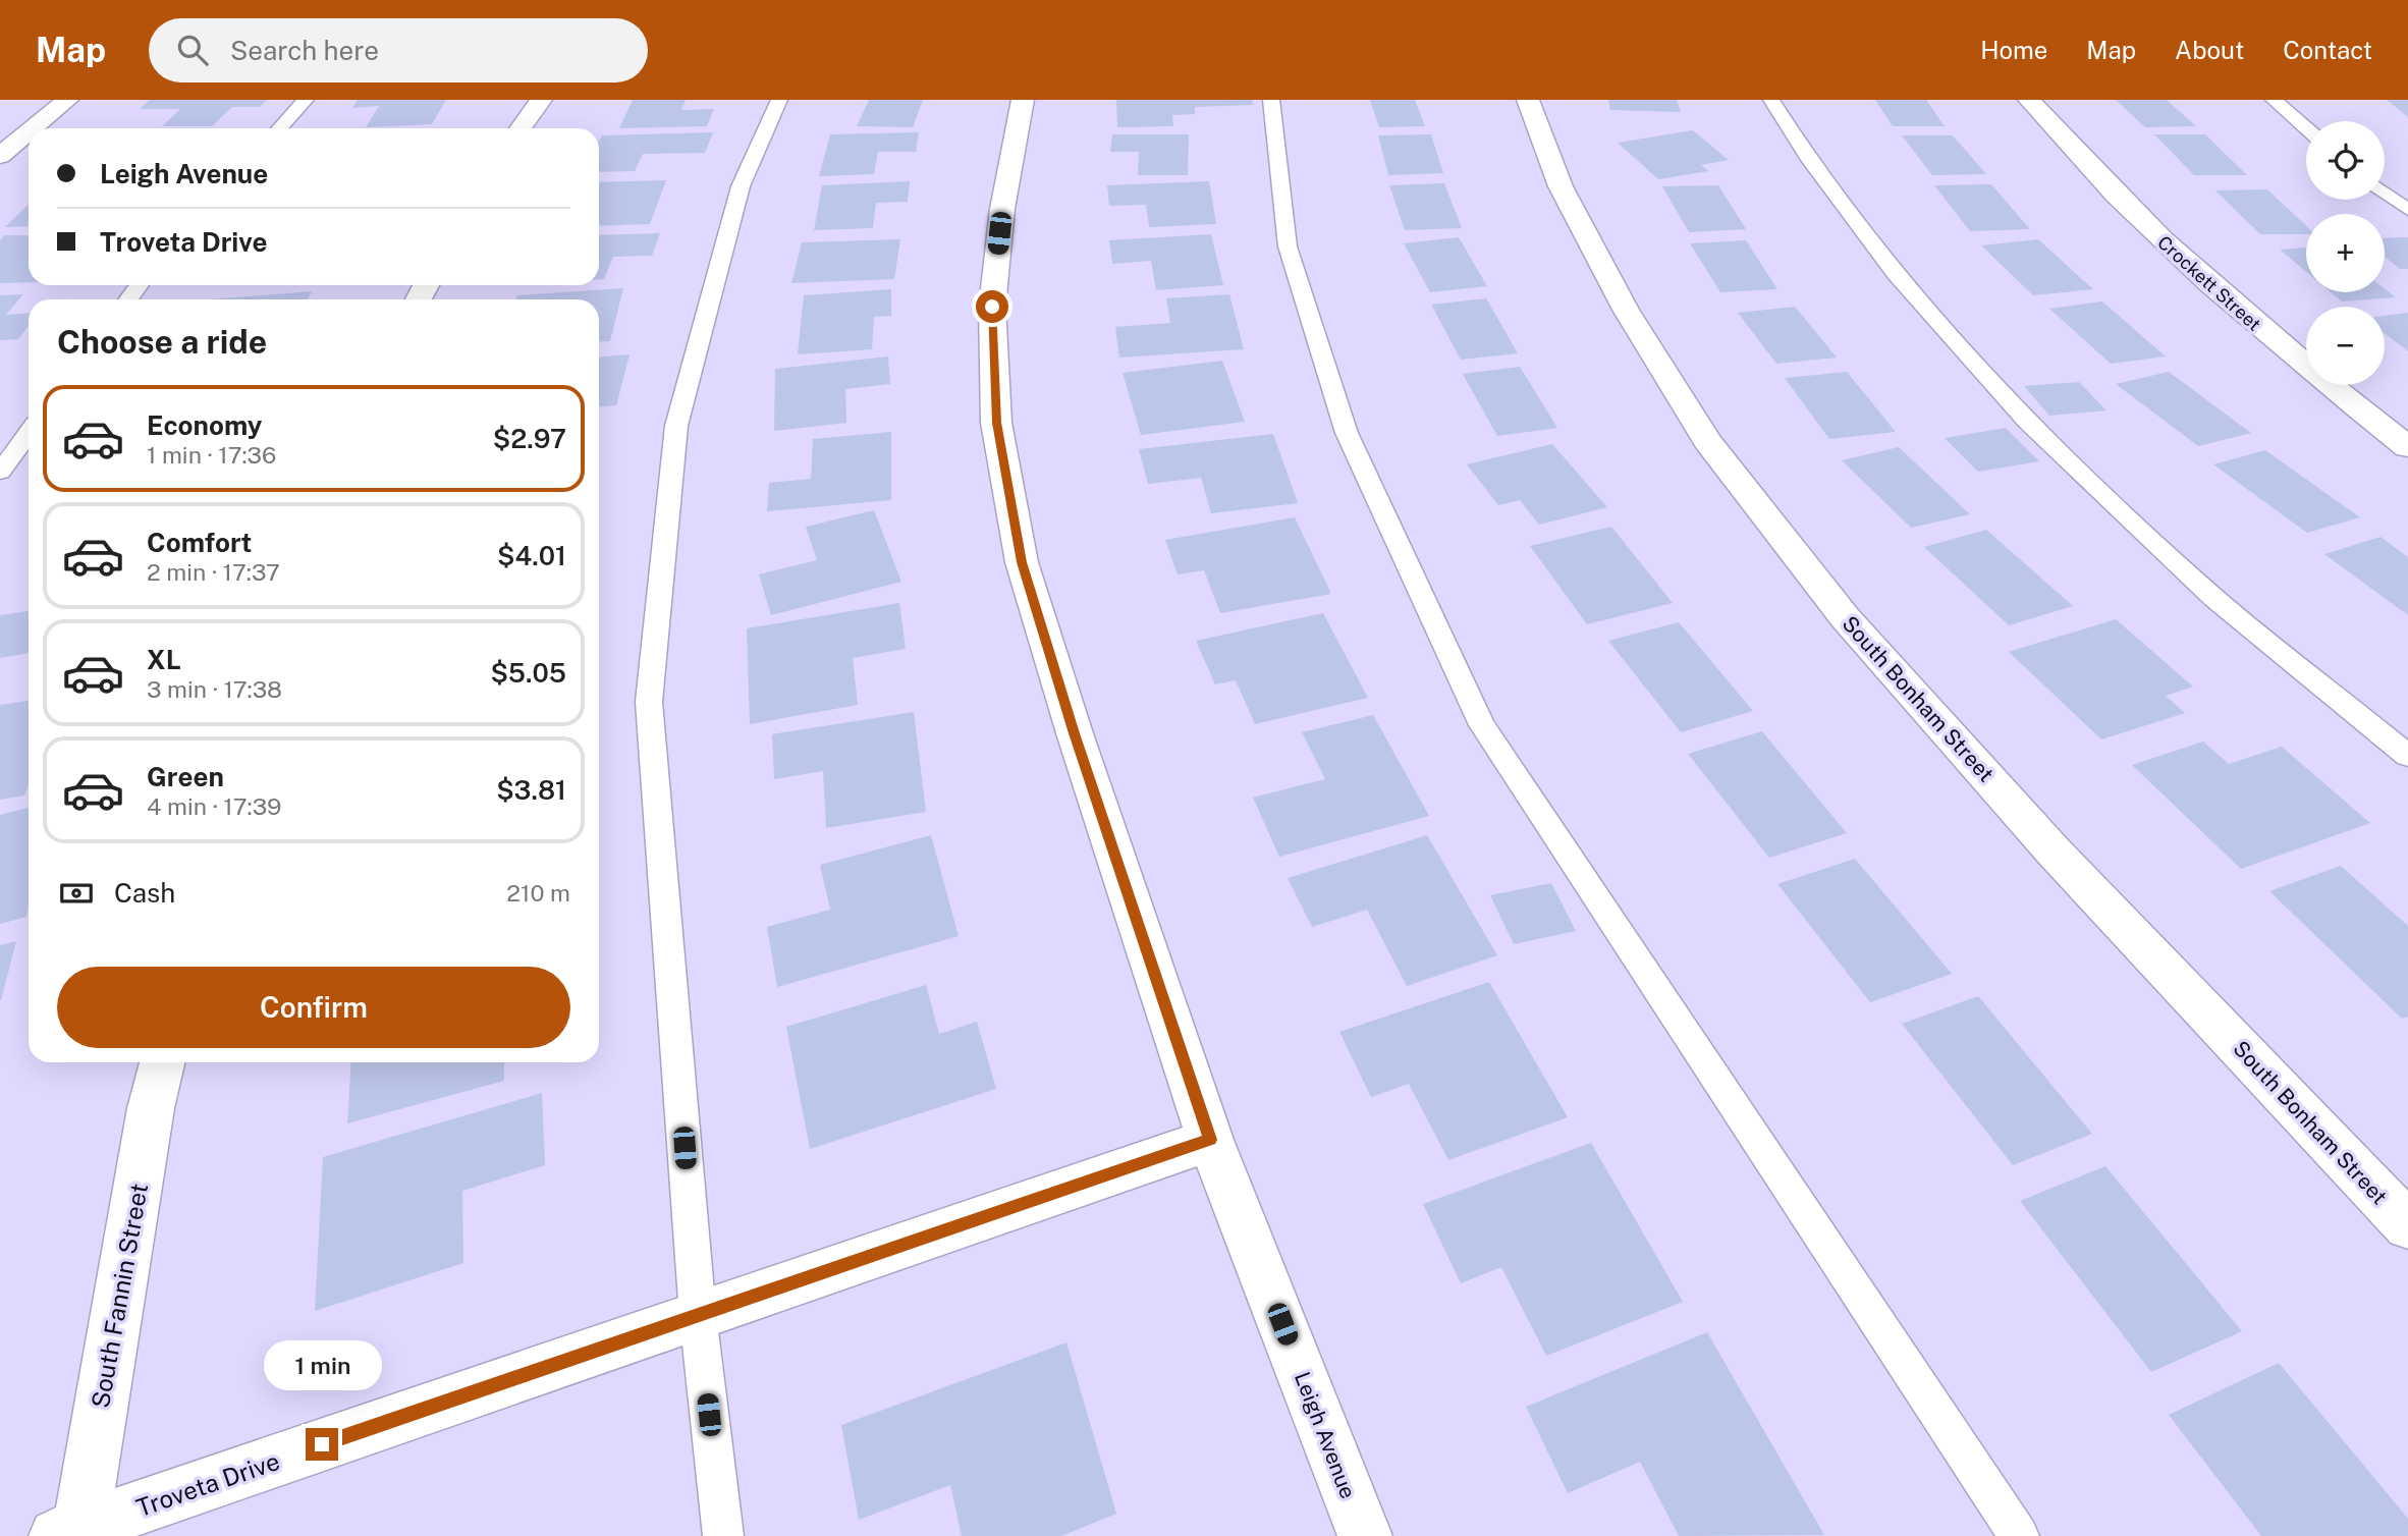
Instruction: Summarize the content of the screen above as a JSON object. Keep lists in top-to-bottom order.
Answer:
{
  "streets": {
    "street": [
      "Crockett Street",
      "South Bonham Street",
      "South Fannin Street",
      "Leigh Avenue",
      "Troveta Drive"
    ]
  },
  "crossings": [
    ["South Fannin Street", "Troveta Drive"],
    ["Leigh Avenue", "Troveta Drive"]
  ],
  "page": {
    "header": "Map",
    "search": "Search here",
    "nav": [
      "Home",
      "Map",
      "About",
      "Contact"
    ],
    "map_buttons": ["+", "−"],
    "banner": ["Leigh Avenue", "Troveta Drive"],
    "heading": "Choose a ride",
    "list": [
      {
        "name": "Economy",
        "note": "1 min · 17:36",
        "value": "$2.97"
      },
      {
        "name": "Comfort",
        "note": "2 min · 17:37",
        "value": "$4.01"
      },
      {
        "name": "XL",
        "note": "3 min · 17:38",
        "value": "$5.05"
      },
      {
        "name": "Green",
        "note": "4 min · 17:39",
        "value": "$3.81"
      }
    ],
    "pay": ["Cash", "210 m"],
    "buttons": "Confirm",
    "bubble": "1 min"
  }
}
